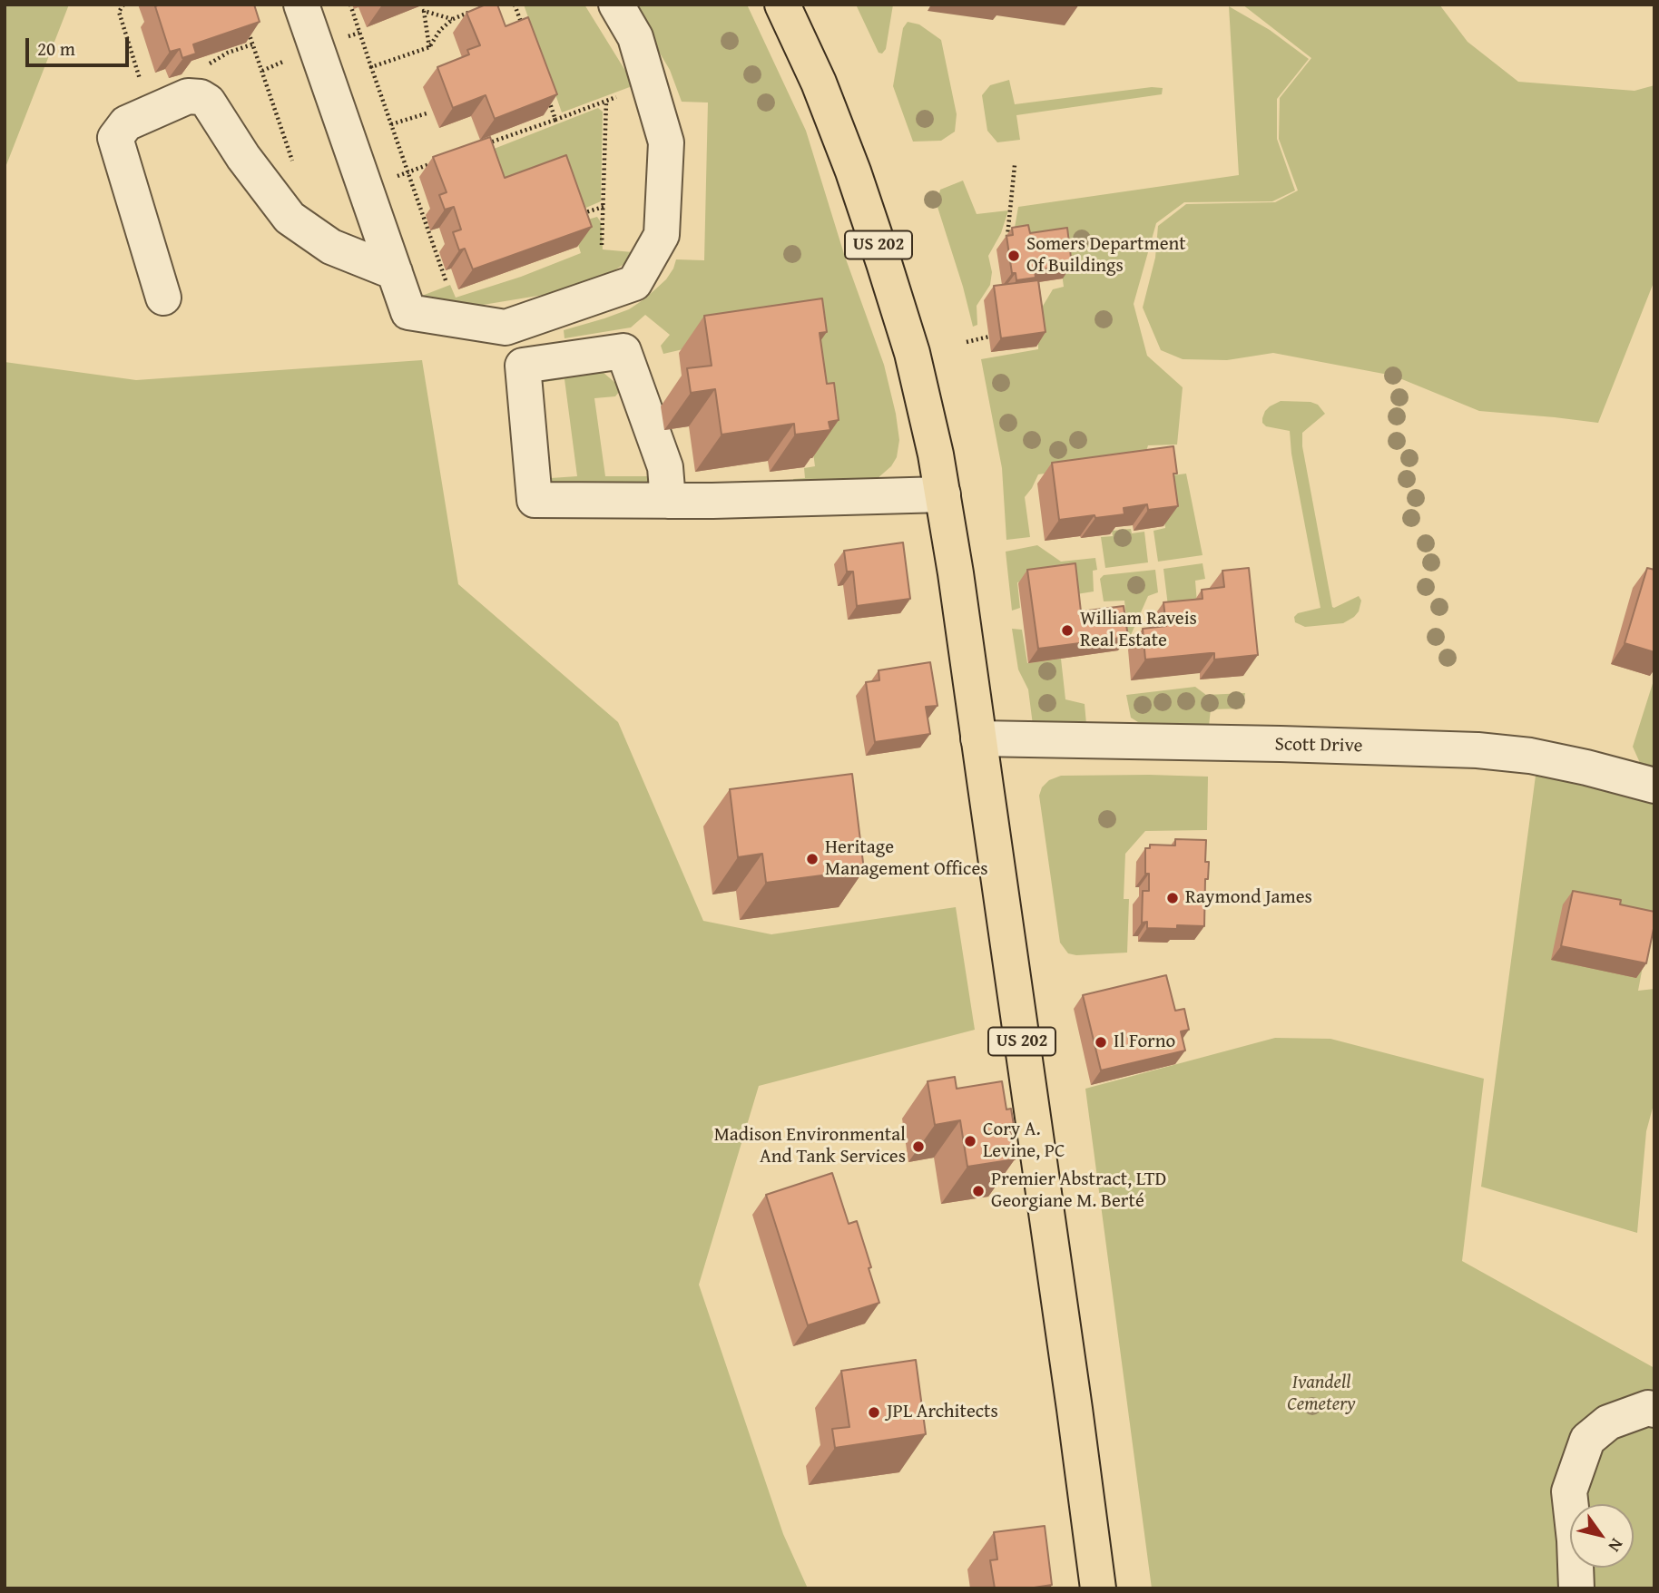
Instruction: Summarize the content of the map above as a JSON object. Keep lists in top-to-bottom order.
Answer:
{
  "streets": {
    "main road": ["US 202"],
    "street": ["Scott Drive"]
  },
  "crossings": [
    ["US 202", "Scott Drive"]
  ],
  "parks": ["Ivandell Cemetery"],
  "places": [
    "Somers Department Of Buildings",
    "William Raveis Real Estate",
    "Heritage Management Offices",
    "Raymond James",
    "Il Forno",
    "Cory A. Levine, PC",
    "Madison Environmental And Tank Services",
    "Premier Abstract, LTD Georgiane M. Berté",
    "JPL Architects"
  ],
  "scale_bar": "20 m",
  "north": "bottom right"
}
